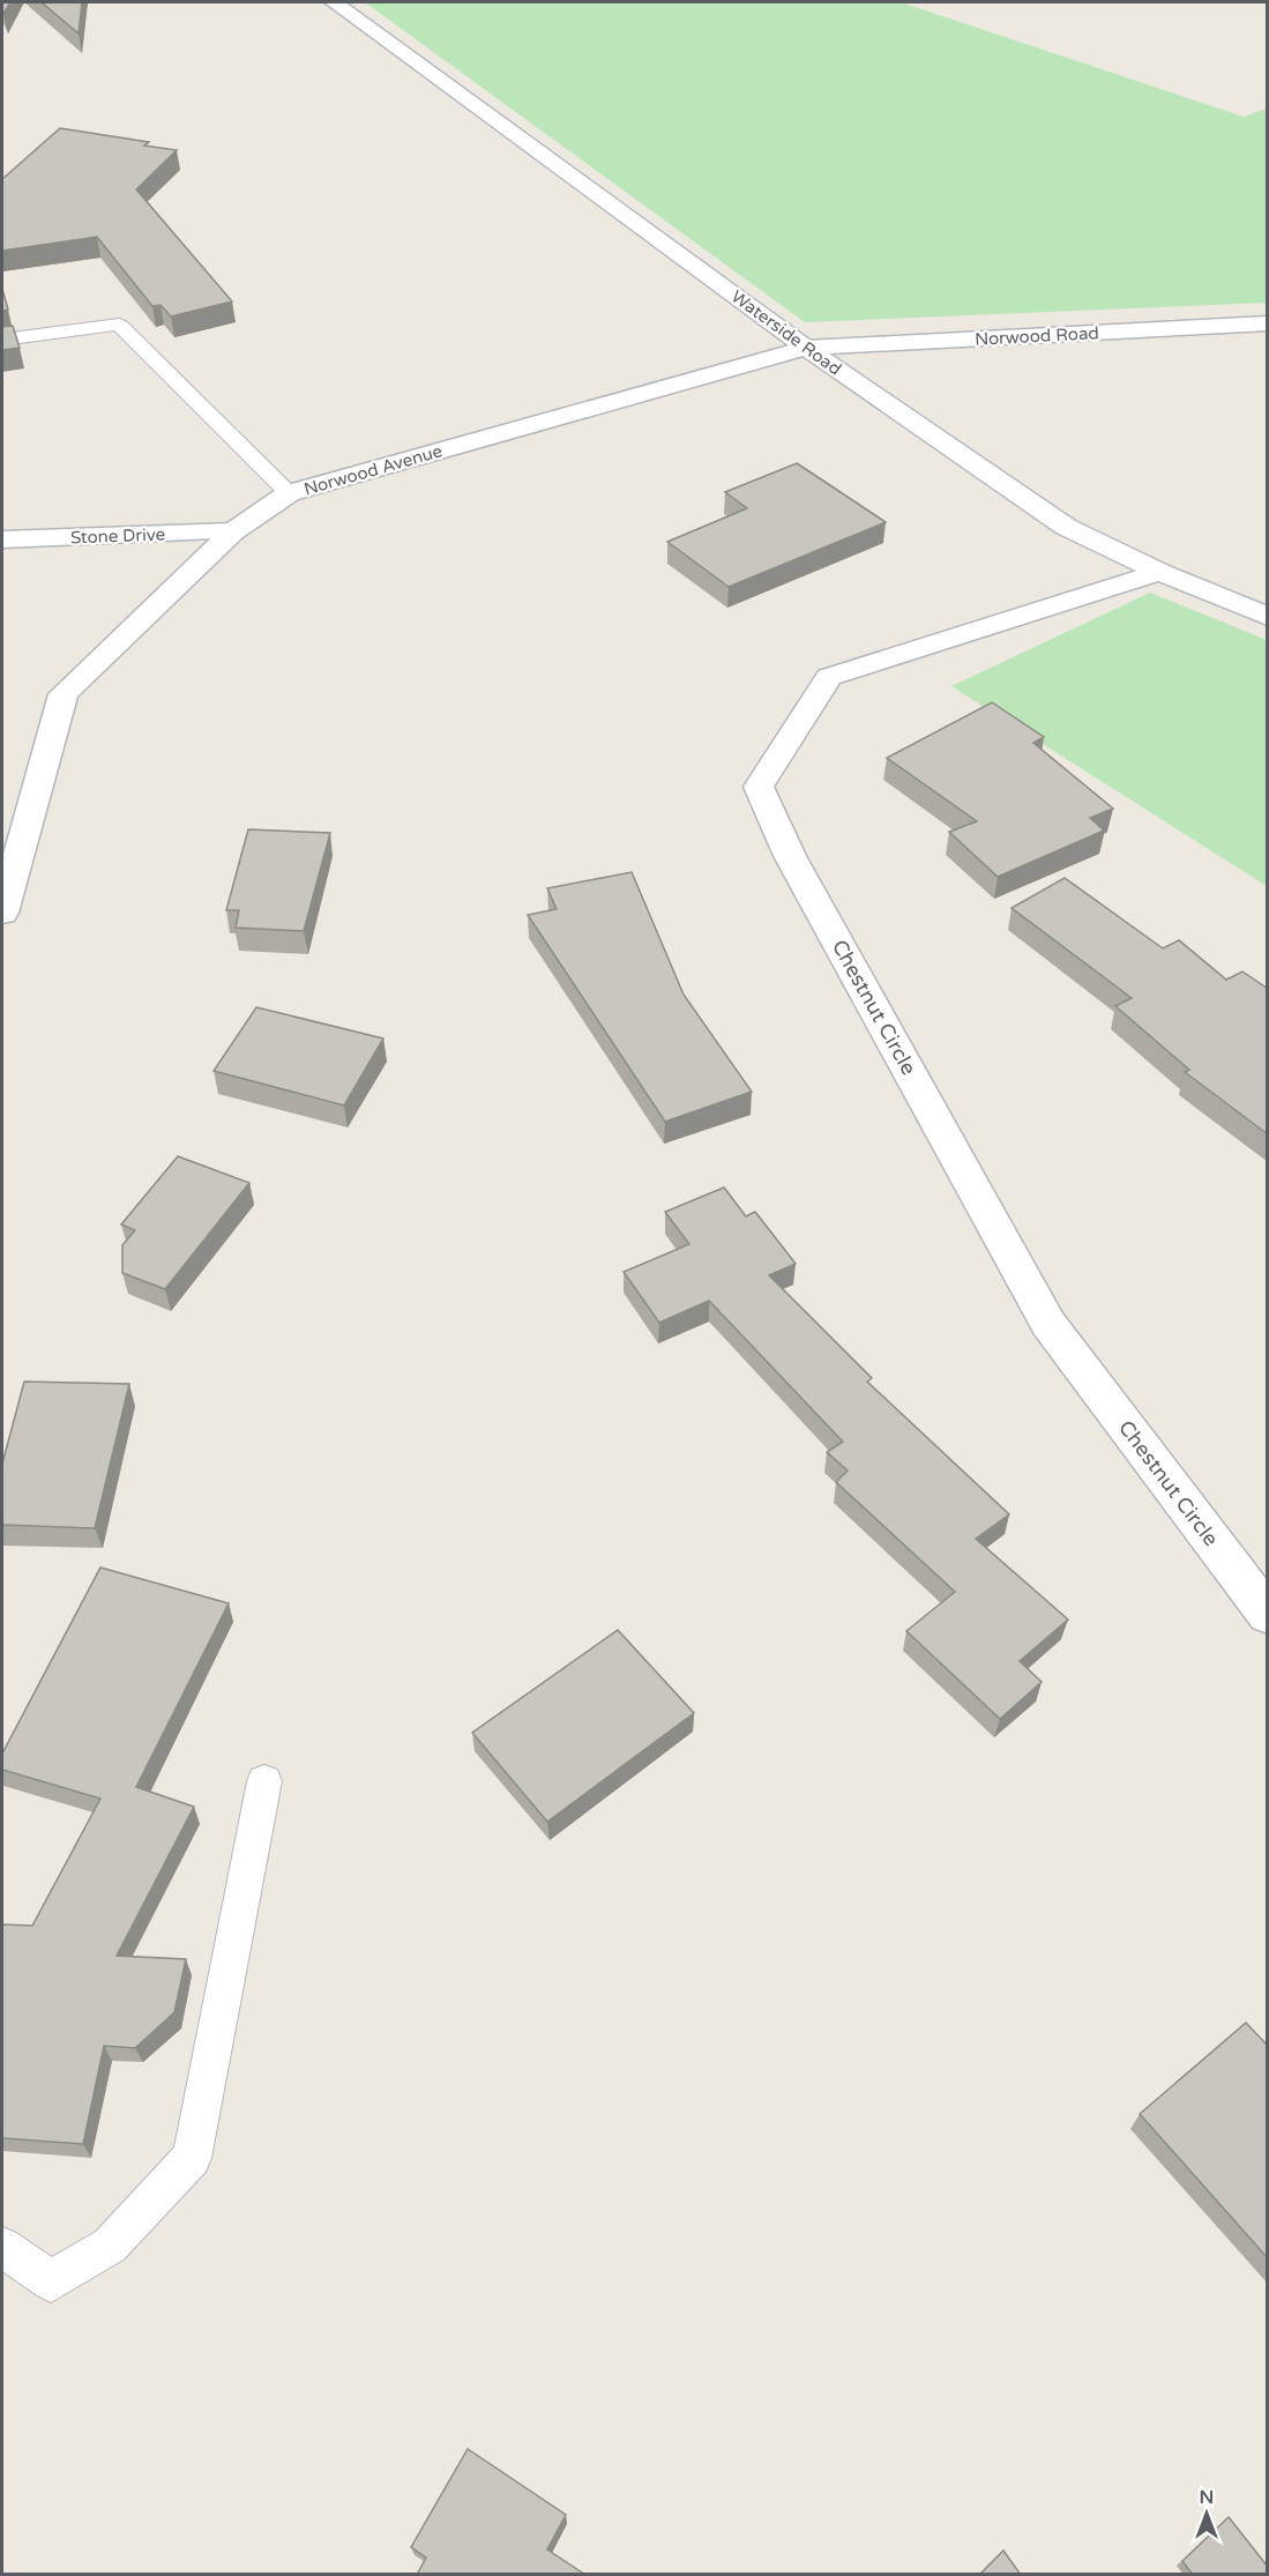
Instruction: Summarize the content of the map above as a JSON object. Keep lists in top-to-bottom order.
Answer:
{
  "streets": {
    "street": [
      "Waterside Road",
      "Norwood Road",
      "Norwood Avenue",
      "Stone Drive",
      "Chestnut Circle"
    ]
  },
  "crossings": [
    ["Waterside Road", "Norwood Road"],
    ["Waterside Road", "Norwood Avenue"],
    ["Waterside Road", "Chestnut Circle"],
    ["Norwood Road", "Norwood Avenue"],
    ["Norwood Avenue", "Stone Drive"]
  ],
  "north": "top"
}
